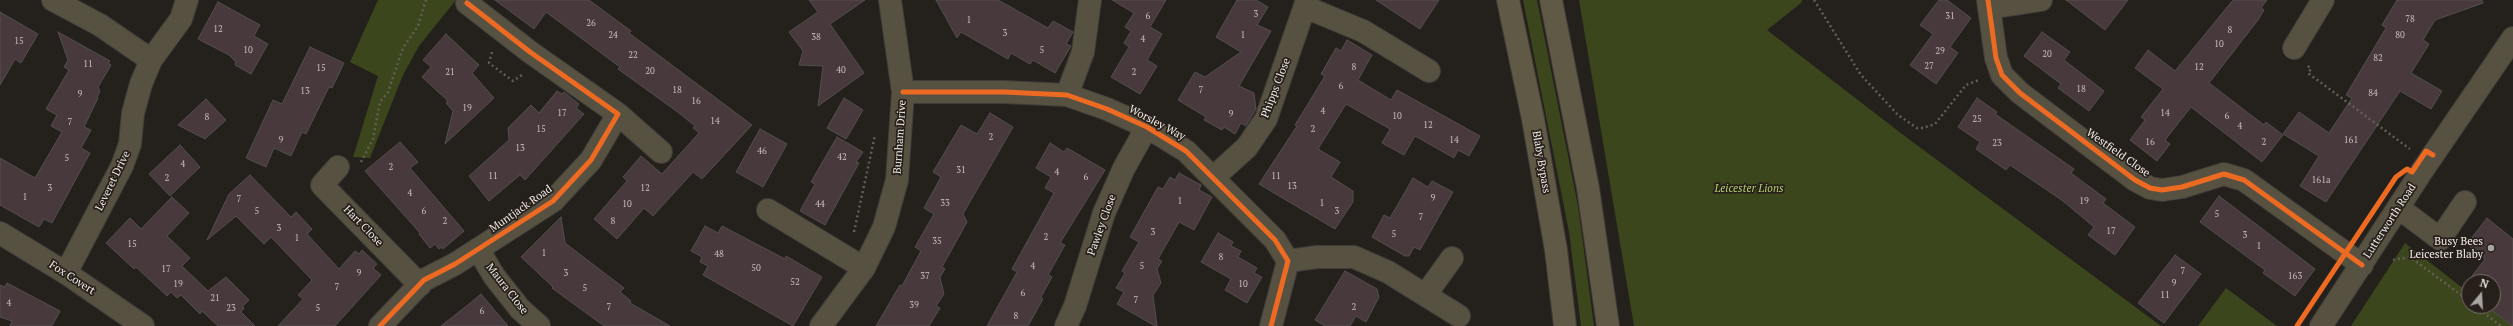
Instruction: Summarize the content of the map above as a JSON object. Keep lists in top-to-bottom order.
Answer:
{
  "streets": {
    "main road": ["Blaby Bypass"],
    "street": [
      "Phipps Close",
      "Worsley Way",
      "Burnham Drive",
      "Westfield Close",
      "Leveret Drive",
      "Muntjack Road",
      "Lutterworth Road",
      "Pawley Close",
      "Hart Close",
      "Fox Covert",
      "Maura Close"
    ]
  },
  "crossings": [
    ["Phipps Close", "Worsley Way"],
    ["Worsley Way", "Burnham Drive"],
    ["Worsley Way", "Pawley Close"],
    ["Westfield Close", "Lutterworth Road"],
    ["Leveret Drive", "Fox Covert"],
    ["Muntjack Road", "Hart Close"],
    ["Muntjack Road", "Maura Close"]
  ],
  "parks": ["Leicester Lions"],
  "places": ["Busy Bees Leicester Blaby"],
  "house_numbers": [
    "3",
    "6",
    "31",
    "78",
    "1",
    "26",
    "12",
    "8",
    "3",
    "24",
    "1",
    "80",
    "38",
    "4",
    "15",
    "10",
    "10",
    "5",
    "29",
    "20",
    "22",
    "82",
    "11",
    "27",
    "8",
    "12",
    "15",
    "40",
    "20",
    "21",
    "2",
    "6",
    "18",
    "18",
    "7",
    "13",
    "84",
    "9",
    "16",
    "19",
    "4",
    "17",
    "14",
    "9",
    "10",
    "6",
    "8",
    "25",
    "14",
    "7",
    "12",
    "4",
    "15",
    "2",
    "2",
    "9",
    "14",
    "161",
    "16",
    "2",
    "23",
    "13",
    "46",
    "42",
    "5",
    "4",
    "2",
    "31",
    "4",
    "11",
    "11",
    "6",
    "2",
    "161a",
    "13",
    "3",
    "12",
    "4",
    "1",
    "9",
    "7",
    "1",
    "19",
    "33",
    "1",
    "10",
    "44",
    "5",
    "6",
    "3",
    "5",
    "7",
    "2",
    "8",
    "3",
    "17",
    "3",
    "5",
    "3",
    "2",
    "1",
    "35",
    "15",
    "1",
    "1",
    "48",
    "8",
    "4",
    "5",
    "50",
    "17",
    "7",
    "9",
    "3",
    "37",
    "163",
    "52",
    "9",
    "19",
    "10",
    "7",
    "5",
    "6",
    "11",
    "21",
    "7",
    "4",
    "39",
    "7",
    "2",
    "23",
    "5",
    "6",
    "8"
  ],
  "north": "top"
}
